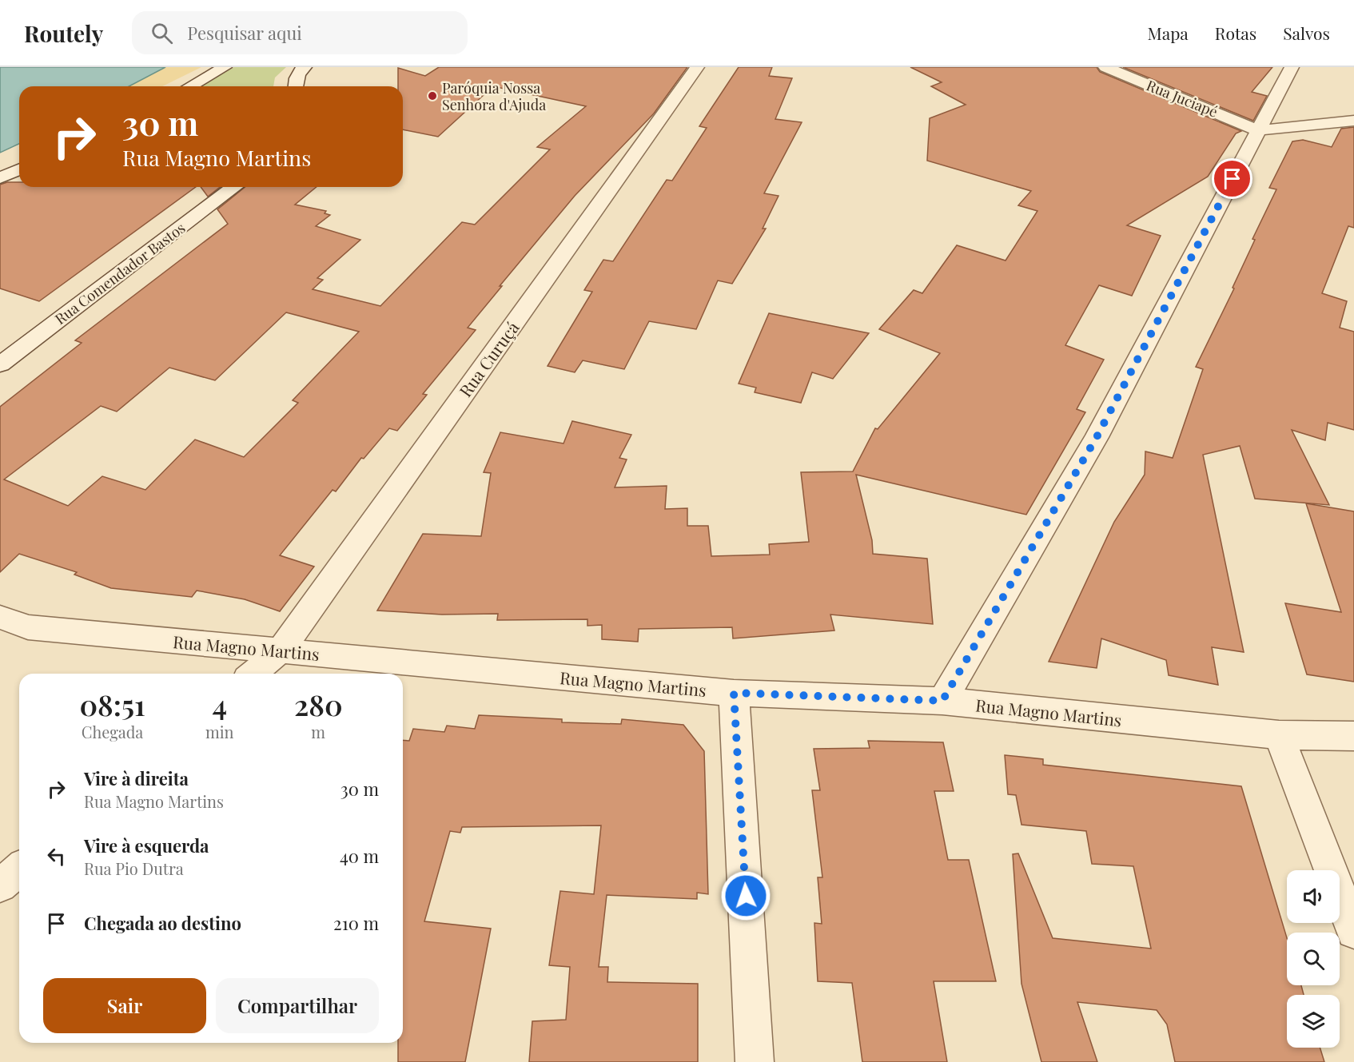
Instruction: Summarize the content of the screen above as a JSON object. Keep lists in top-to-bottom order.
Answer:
{
  "streets": {
    "street": [
      "Rua Juciapé",
      "Rua Comendador Bastos",
      "Rua Curuçá",
      "Rua Magno Martins"
    ]
  },
  "crossings": [
    ["Rua Curuçá", "Rua Magno Martins"]
  ],
  "places": ["Paróquia Nossa Senhora d'Ajuda"],
  "page": {
    "header": "Routely",
    "search": "Pesquisar aqui",
    "nav": ["Mapa", "Rotas", "Salvos"],
    "turn": ["30 m", "Rua Magno Martins"],
    "eta": [
      "08:51",
      "Chegada",
      "4",
      "min",
      "280",
      "m"
    ],
    "list": [
      {
        "name": "Vire à direita",
        "note": "Rua Magno Martins",
        "value": "30 m"
      },
      {
        "name": "Vire à esquerda",
        "note": "Rua Pio Dutra",
        "value": "40 m"
      },
      {
        "name": "Chegada ao destino",
        "value": "210 m"
      }
    ],
    "buttons": ["Sair", "Compartilhar"]
  }
}
